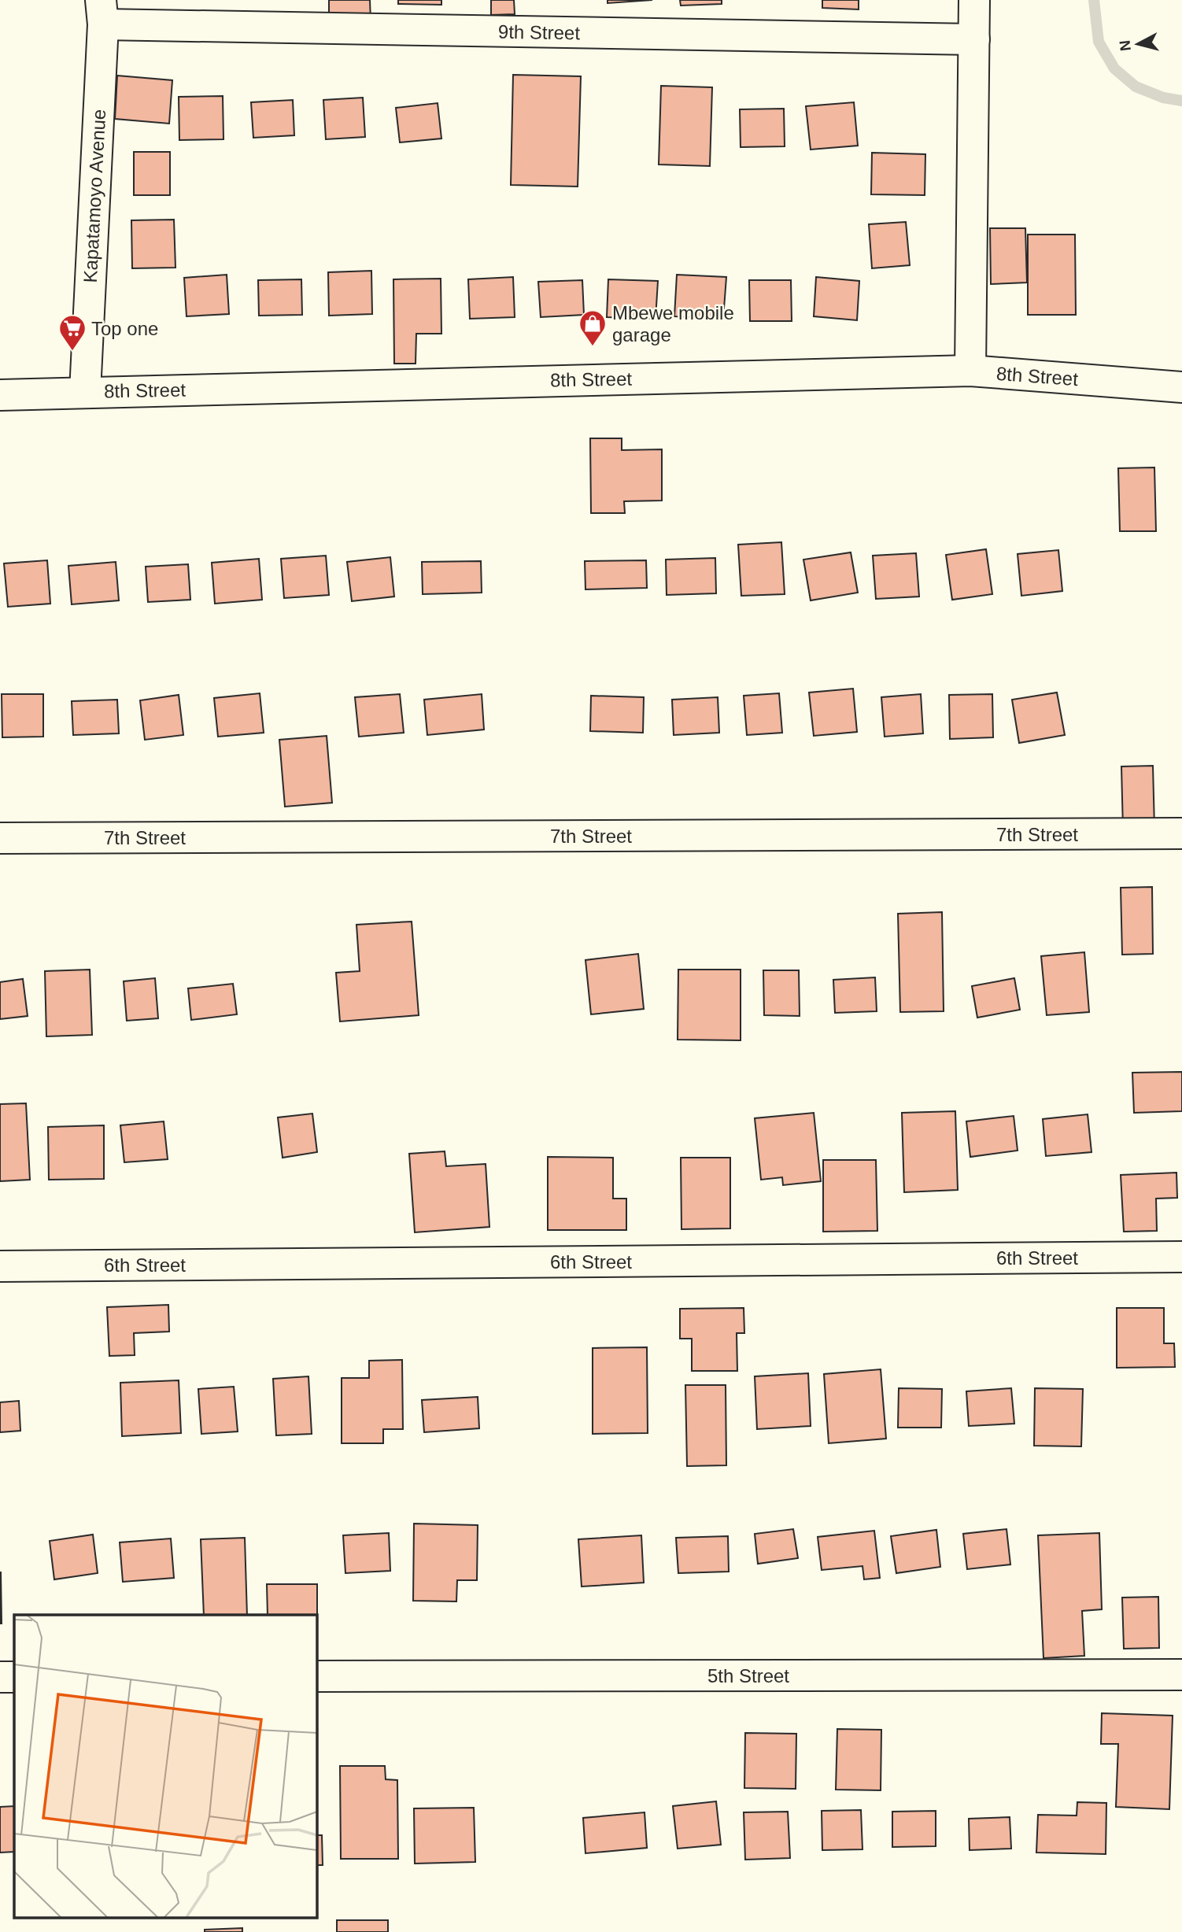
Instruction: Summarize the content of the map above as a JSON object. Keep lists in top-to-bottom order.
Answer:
{
  "streets": {
    "street": [
      "9th Street",
      "Kapatamoyo Avenue",
      "8th Street",
      "7th Street",
      "6th Street",
      "5th Street"
    ]
  },
  "crossings": [
    ["9th Street", "Kapatamoyo Avenue"],
    ["Kapatamoyo Avenue", "8th Street"]
  ],
  "places": {
    "shop": ["Mbewe mobile garage"],
    "supermarket": ["Top one"]
  },
  "north": "left"
}
